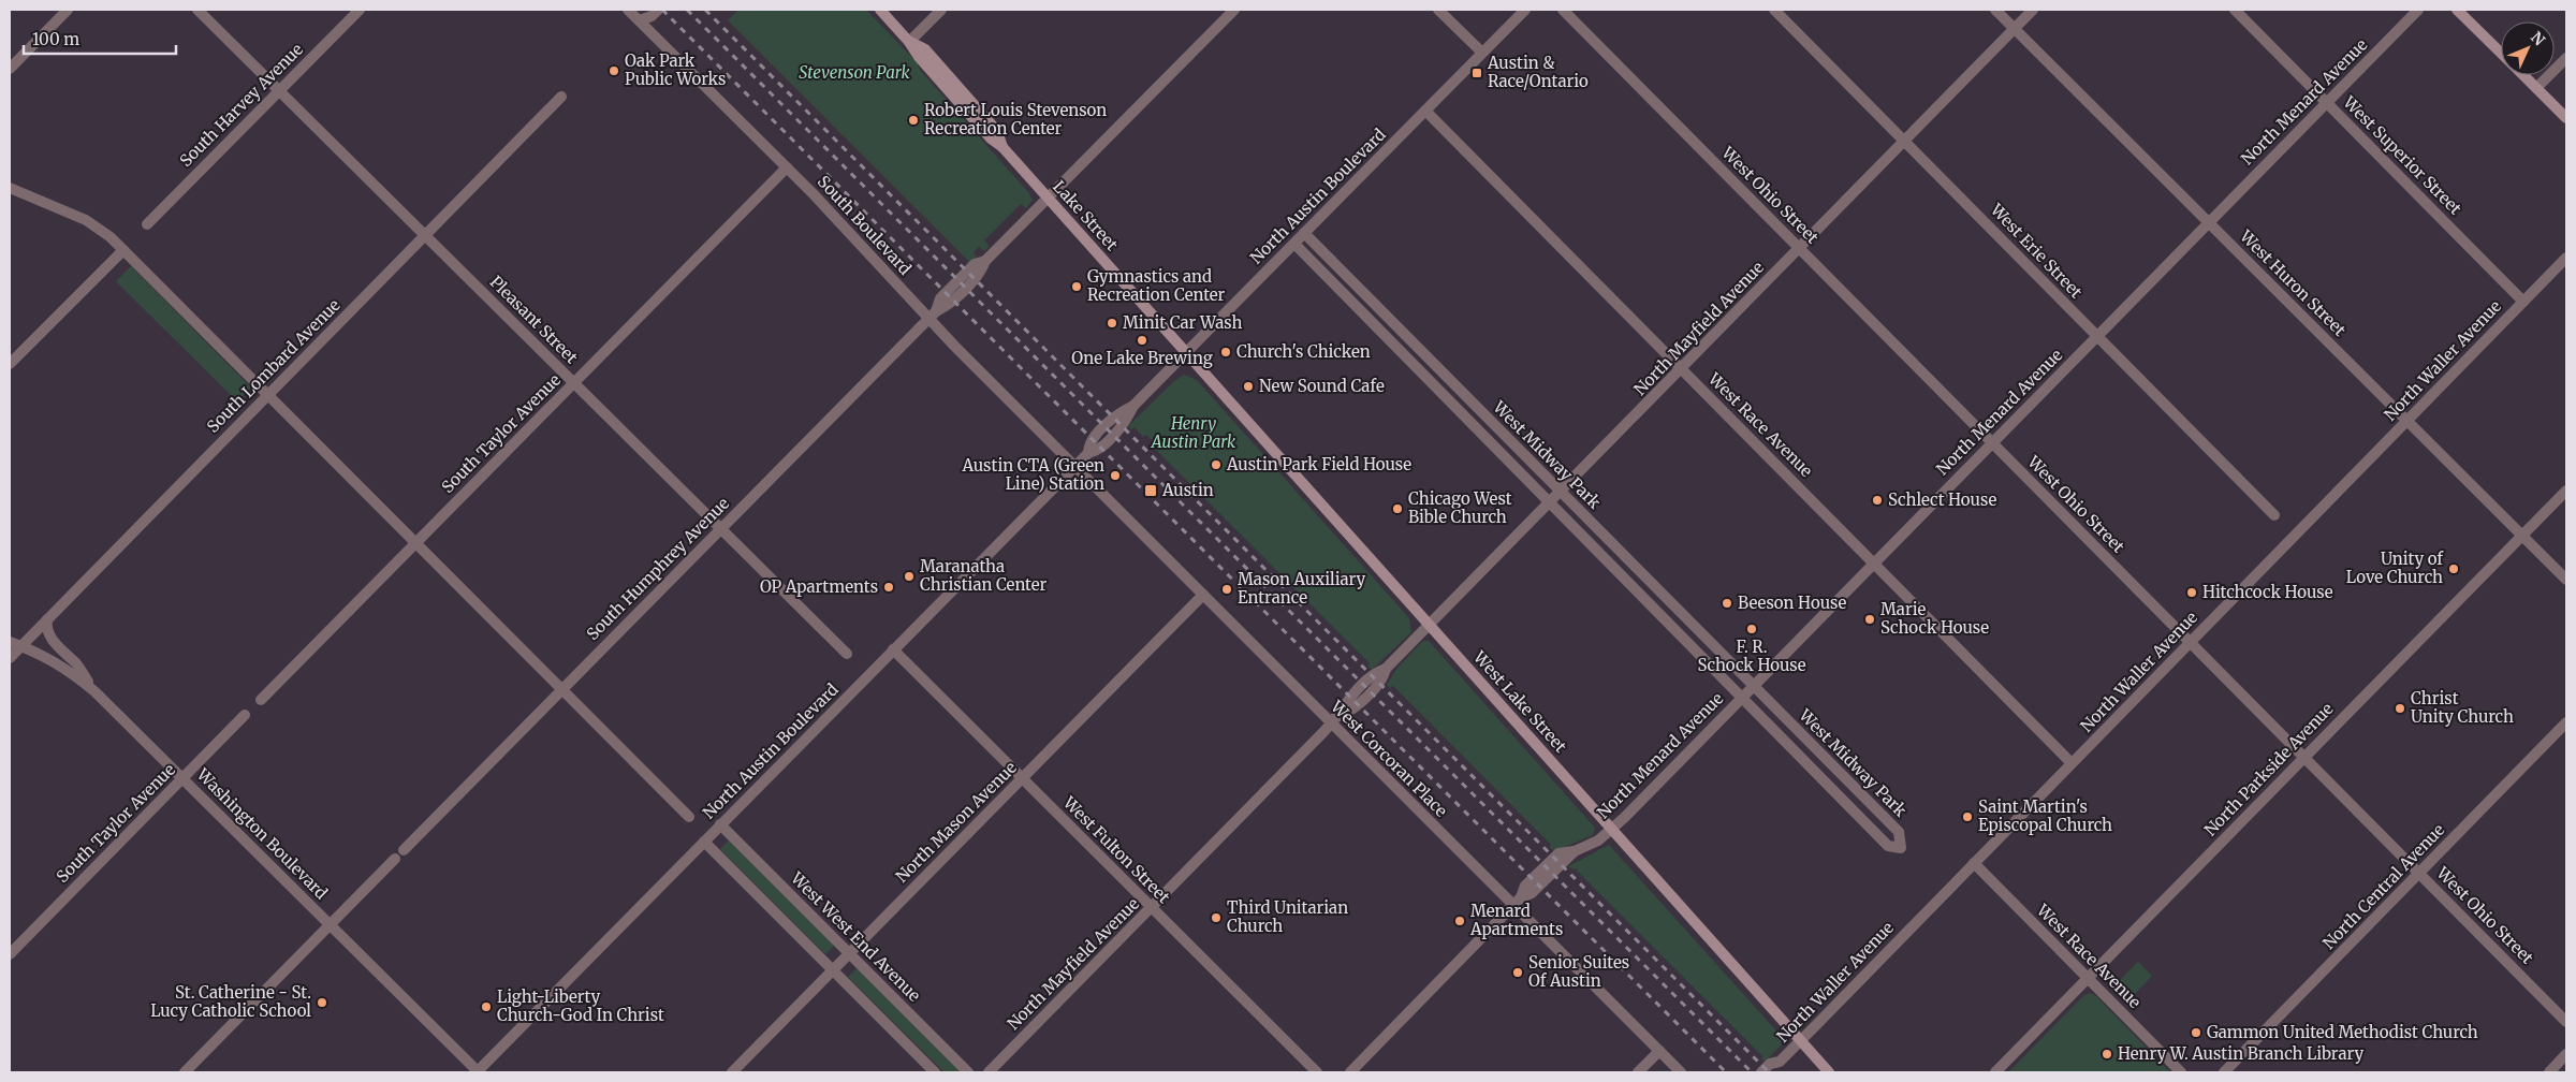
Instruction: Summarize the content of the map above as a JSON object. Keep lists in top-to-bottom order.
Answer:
{
  "streets": {
    "main road": ["Lake Street", "West Lake Street"],
    "street": [
      "North Menard Avenue",
      "South Harvey Avenue",
      "West Superior Street",
      "West Ohio Street",
      "North Austin Boulevard",
      "South Boulevard",
      "West Erie Street",
      "West Huron Street",
      "Pleasant Street",
      "North Mayfield Avenue",
      "North Waller Avenue",
      "South Lombard Avenue",
      "West Race Avenue",
      "South Taylor Avenue",
      "West Midway Park",
      "South Humphrey Avenue",
      "West Corcoran Place",
      "North Parkside Avenue",
      "North Mason Avenue",
      "Washington Boulevard",
      "West Fulton Street",
      "North Central Avenue",
      "West West End Avenue"
    ]
  },
  "crossings": [
    ["North Menard Avenue", "West Superior Street"],
    ["North Menard Avenue", "West Ohio Street"],
    ["North Menard Avenue", "West Erie Street"],
    ["North Menard Avenue", "West Huron Street"],
    ["North Menard Avenue", "West Race Avenue"],
    ["North Menard Avenue", "West Midway Park"],
    ["North Menard Avenue", "West Lake Street"],
    ["North Menard Avenue", "West Corcoran Place"],
    ["South Harvey Avenue", "Pleasant Street"],
    ["West Superior Street", "North Waller Avenue"],
    ["West Ohio Street", "North Mayfield Avenue"],
    ["West Ohio Street", "North Waller Avenue"],
    ["West Ohio Street", "North Parkside Avenue"],
    ["West Ohio Street", "North Central Avenue"],
    ["North Austin Boulevard", "Lake Street"],
    ["North Austin Boulevard", "South Boulevard"],
    ["North Austin Boulevard", "West Race Avenue"],
    ["North Austin Boulevard", "West Midway Park"],
    ["North Austin Boulevard", "West Lake Street"],
    ["North Austin Boulevard", "West Corcoran Place"],
    ["North Austin Boulevard", "Washington Boulevard"],
    ["North Austin Boulevard", "West Fulton Street"],
    ["North Austin Boulevard", "West West End Avenue"],
    ["Lake Street", "South Humphrey Avenue"],
    ["Lake Street", "West Lake Street"],
    ["South Boulevard", "South Taylor Avenue"],
    ["South Boulevard", "South Humphrey Avenue"],
    ["South Boulevard", "West Corcoran Place"],
    ["West Erie Street", "North Mayfield Avenue"],
    ["West Huron Street", "North Mayfield Avenue"],
    ["West Huron Street", "North Waller Avenue"],
    ["West Huron Street", "North Parkside Avenue"],
    ["Pleasant Street", "South Lombard Avenue"],
    ["Pleasant Street", "South Taylor Avenue"],
    ["Pleasant Street", "South Humphrey Avenue"],
    ["North Mayfield Avenue", "West Race Avenue"],
    ["North Mayfield Avenue", "West Midway Park"],
    ["North Mayfield Avenue", "West Lake Street"],
    ["North Mayfield Avenue", "West Corcoran Place"],
    ["North Mayfield Avenue", "West Fulton Street"],
    ["North Waller Avenue", "West Race Avenue"],
    ["North Waller Avenue", "West Lake Street"],
    ["South Lombard Avenue", "Washington Boulevard"],
    ["West Race Avenue", "North Parkside Avenue"],
    ["South Taylor Avenue", "Washington Boulevard"],
    ["South Humphrey Avenue", "Washington Boulevard"],
    ["West Corcoran Place", "North Mason Avenue"],
    ["North Mason Avenue", "West Fulton Street"],
    ["North Mason Avenue", "West West End Avenue"]
  ],
  "parks": ["Stevenson Park", "Henry Austin Park"],
  "places": {
    "other": [
      "Oak Park Public Works",
      "Robert Louis Stevenson Recreation Center",
      "Gymnastics and Recreation Center",
      "Minit Car Wash",
      "One Lake Brewing",
      "Church's Chicken",
      "New Sound Cafe",
      "Austin Park Field House",
      "Austin CTA (Green Line) Station",
      "Schlect House",
      "Chicago West Bible Church",
      "Unity of Love Church",
      "Maranatha Christian Center",
      "OP Apartments",
      "Mason Auxiliary Entrance",
      "Hitchcock House",
      "Beeson House",
      "Marie Schock House",
      "F. R. Schock House",
      "Christ Unity Church",
      "Saint Martin's Episcopal Church",
      "Third Unitarian Church",
      "Menard Apartments",
      "Senior Suites Of Austin",
      "St. Catherine - St. Lucy Catholic School",
      "Light-Liberty Church-God In Christ",
      "Gammon United Methodist Church",
      "Henry W. Austin Branch Library"
    ],
    "transit": ["Austin & Race/Ontario", "Austin"]
  },
  "scale_bar": "100 m",
  "north": "top right"
}
